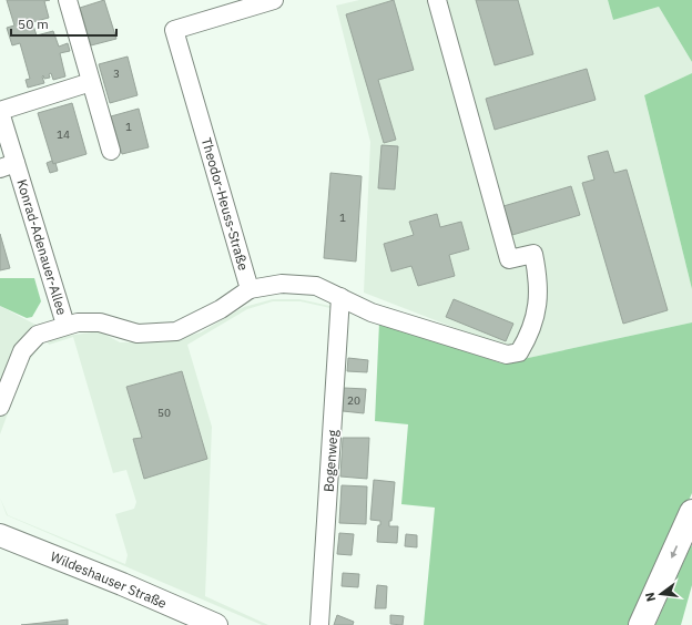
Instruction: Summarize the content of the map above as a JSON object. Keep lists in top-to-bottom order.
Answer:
{
  "streets": {
    "main road": ["Wildeshauser Straße"],
    "street": ["Theodor-Heuss-Straße", "Konrad-Adenauer-Allee", "Bogenweg"]
  },
  "crossings": [
    ["Theodor-Heuss-Straße", "Konrad-Adenauer-Allee"]
  ],
  "house_numbers": [
    "3",
    "1",
    "14",
    "1",
    "20",
    "50"
  ],
  "scale_bar": "50 m",
  "north": "left"
}
